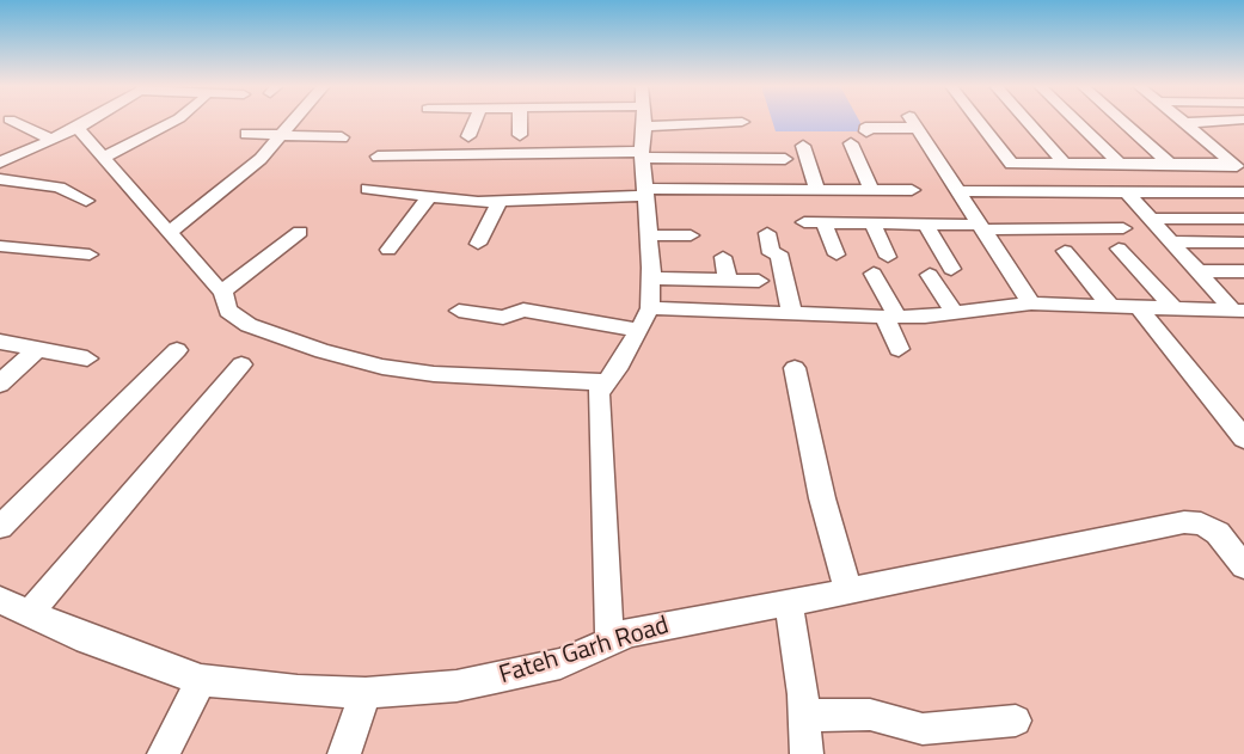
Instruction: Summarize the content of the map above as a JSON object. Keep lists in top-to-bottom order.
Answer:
{
  "streets": {
    "street": ["Fateh Garh Road"]
  }
}
